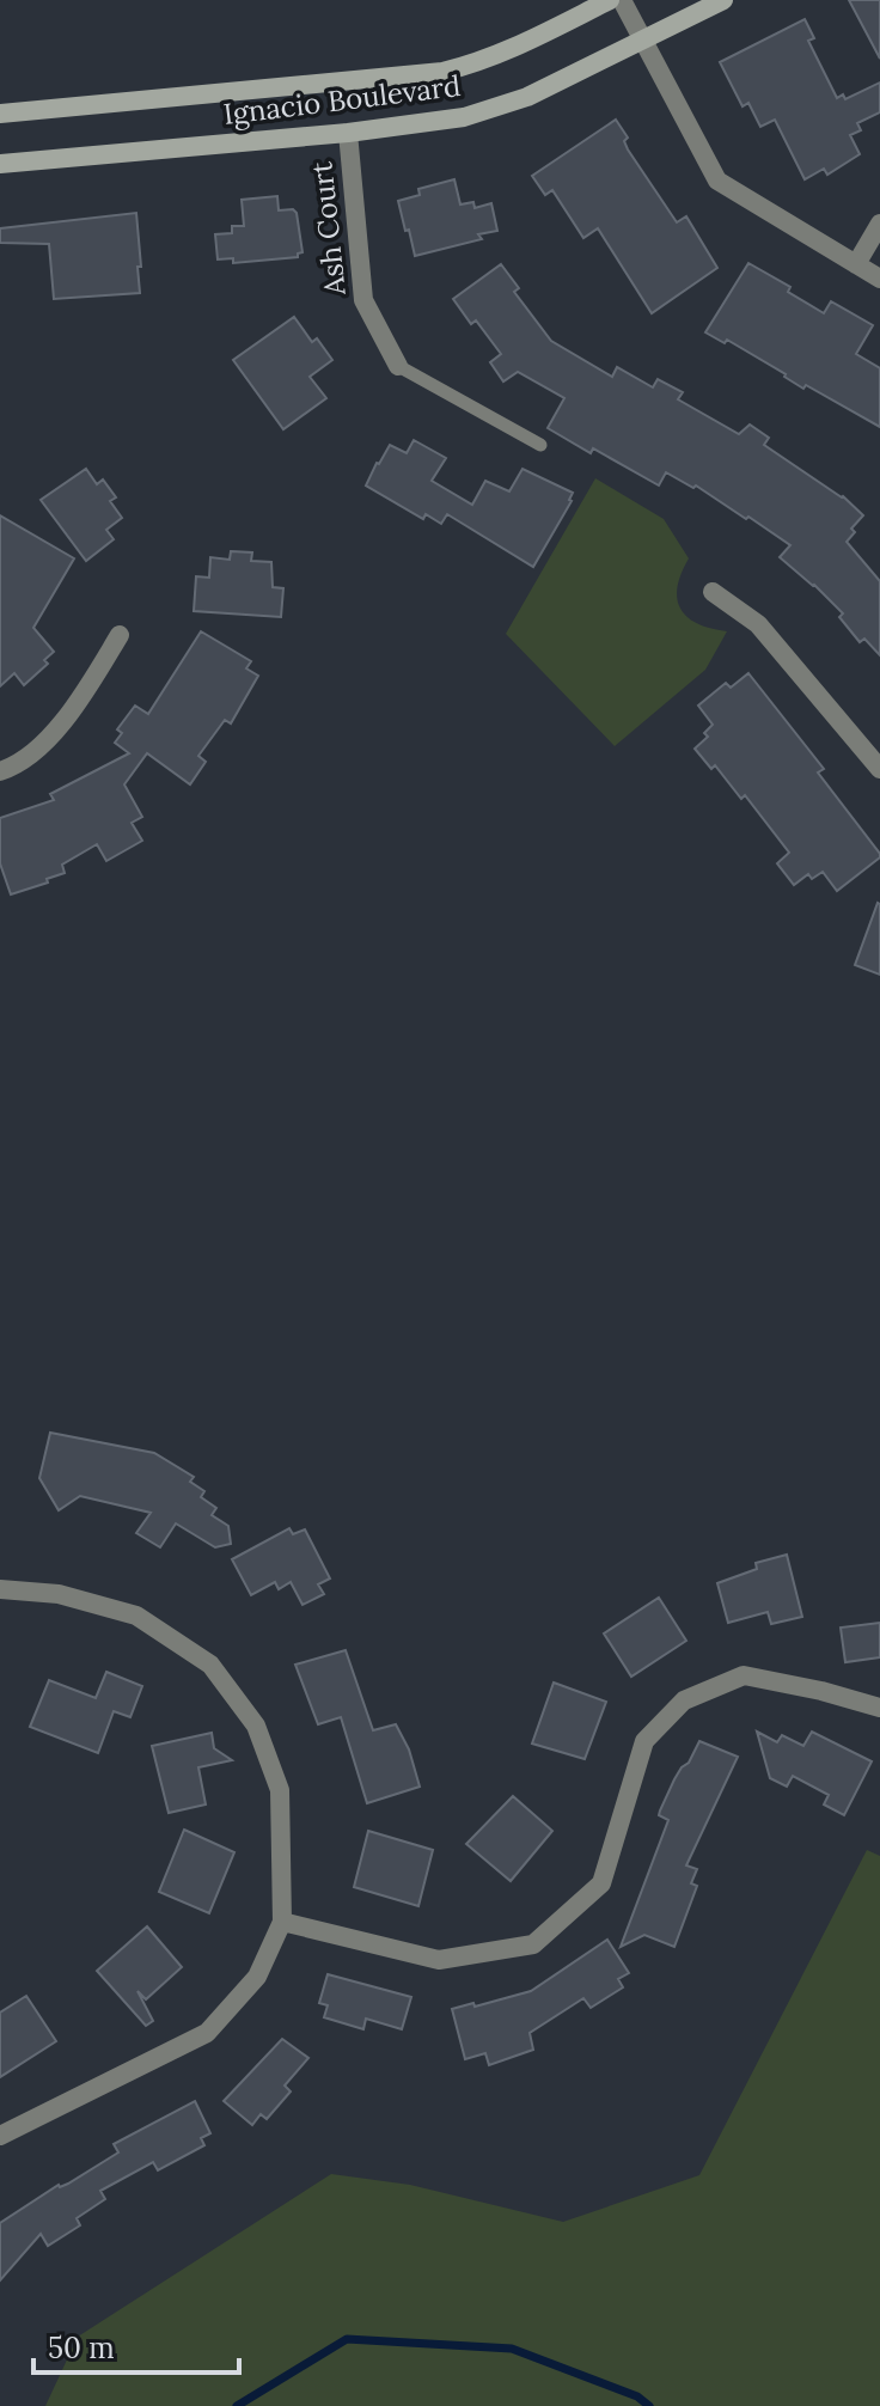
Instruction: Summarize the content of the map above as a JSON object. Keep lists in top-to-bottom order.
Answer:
{
  "streets": {
    "main road": ["Ignacio Boulevard"],
    "street": ["Ash Court"]
  },
  "crossings": [
    ["Ignacio Boulevard", "Ash Court"]
  ],
  "scale_bar": "50 m"
}
